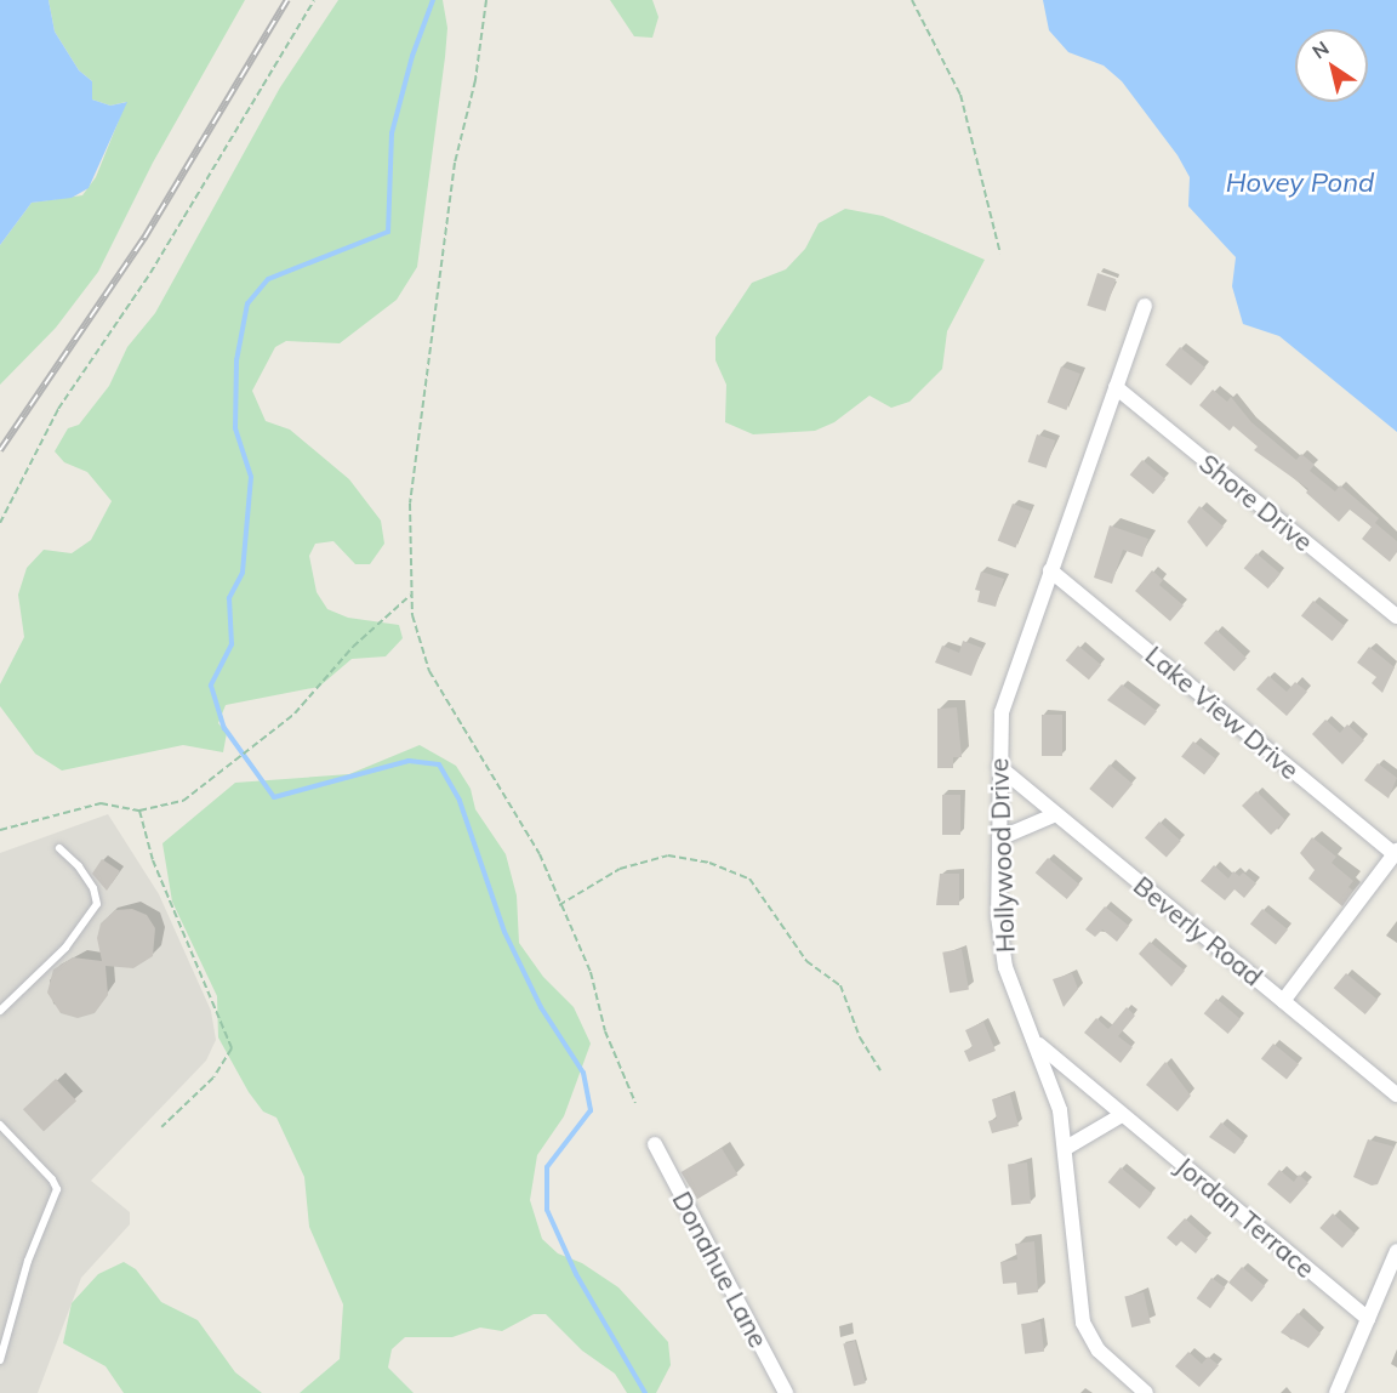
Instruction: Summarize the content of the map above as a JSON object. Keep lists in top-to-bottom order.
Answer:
{
  "streets": {
    "street": [
      "Shore Drive",
      "Lake View Drive",
      "Hollywood Drive",
      "Beverly Road",
      "Jordan Terrace",
      "Donahue Lane"
    ]
  },
  "crossings": [
    ["Shore Drive", "Hollywood Drive"],
    ["Lake View Drive", "Hollywood Drive"],
    ["Hollywood Drive", "Beverly Road"],
    ["Hollywood Drive", "Jordan Terrace"]
  ],
  "water": ["Hovey Pond"],
  "north": "top left"
}
